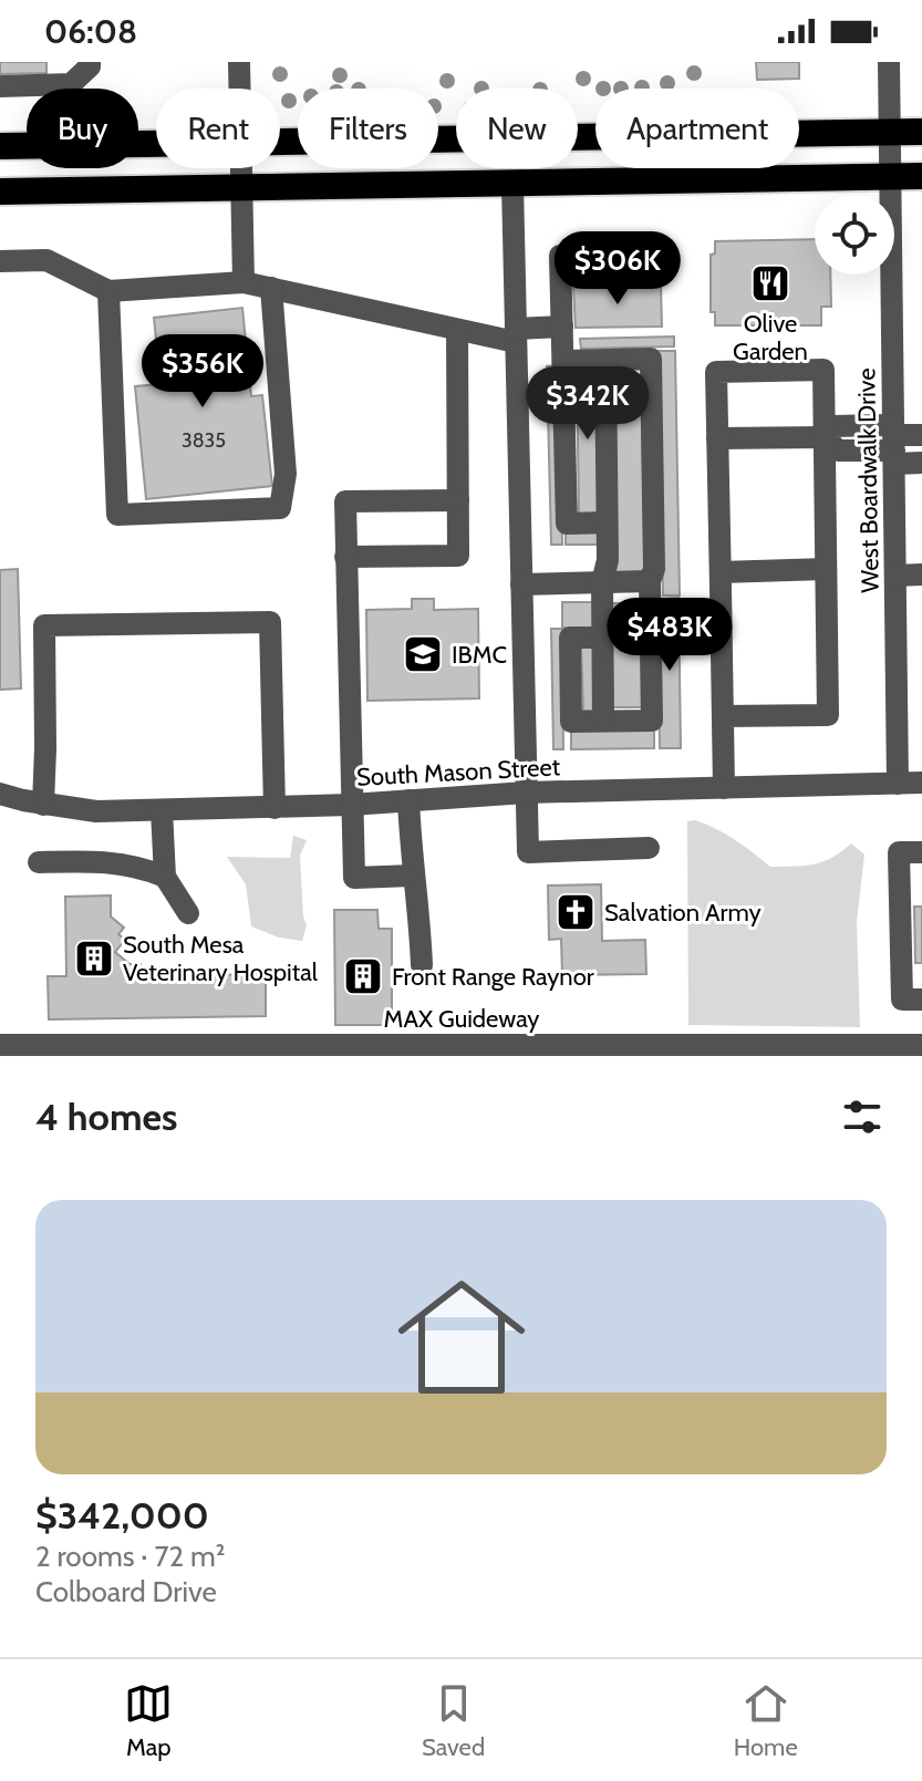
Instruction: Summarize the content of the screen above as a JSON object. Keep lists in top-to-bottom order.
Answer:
{
  "streets": {
    "street": ["West Boardwalk Drive", "South Mason Street", "MAX Guideway"]
  },
  "crossings": [
    ["West Boardwalk Drive", "South Mason Street"]
  ],
  "places": {
    "restaurant": ["Olive Garden"],
    "school or university": ["IBMC"],
    "church": ["Salvation Army"],
    "building": ["South Mesa Veterinary Hospital", "Front Range Raynor"]
  },
  "house_numbers": ["3835"],
  "page": {
    "status": "06:08",
    "chip": [
      "Buy",
      "Rent",
      "Filters",
      "New",
      "Apartment"
    ],
    "price": [
      "$306K",
      "$356K",
      "$342K",
      "$483K"
    ],
    "heading": "4 homes",
    "list": [
      {
        "name": "$342,000",
        "note": "2 rooms · 72 m² · Colboard Drive"
      }
    ],
    "tabs": ["Map", "Saved", "Home"]
  }
}
